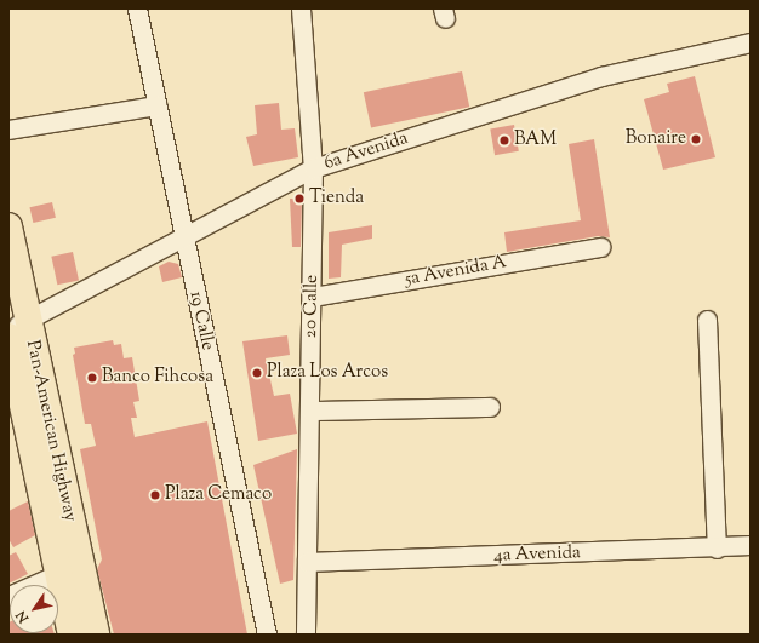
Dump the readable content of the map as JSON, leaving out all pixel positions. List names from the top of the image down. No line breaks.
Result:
{"streets":{"highway":["Pan-American Highway"],"street":["6a Avenida","5a Avenida A","20 Calle","19 Calle","4a Avenida"]},"crossings":[["6a Avenida","20 Calle"],["6a Avenida","19 Calle"],["6a Avenida","Pan-American Highway"],["5a Avenida A","20 Calle"],["20 Calle","4a Avenida"]],"places":["Bonaire","BAM","Tienda","Plaza Los Arcos","Banco Fihcosa","Plaza Cemaco"],"north":"bottom left"}
